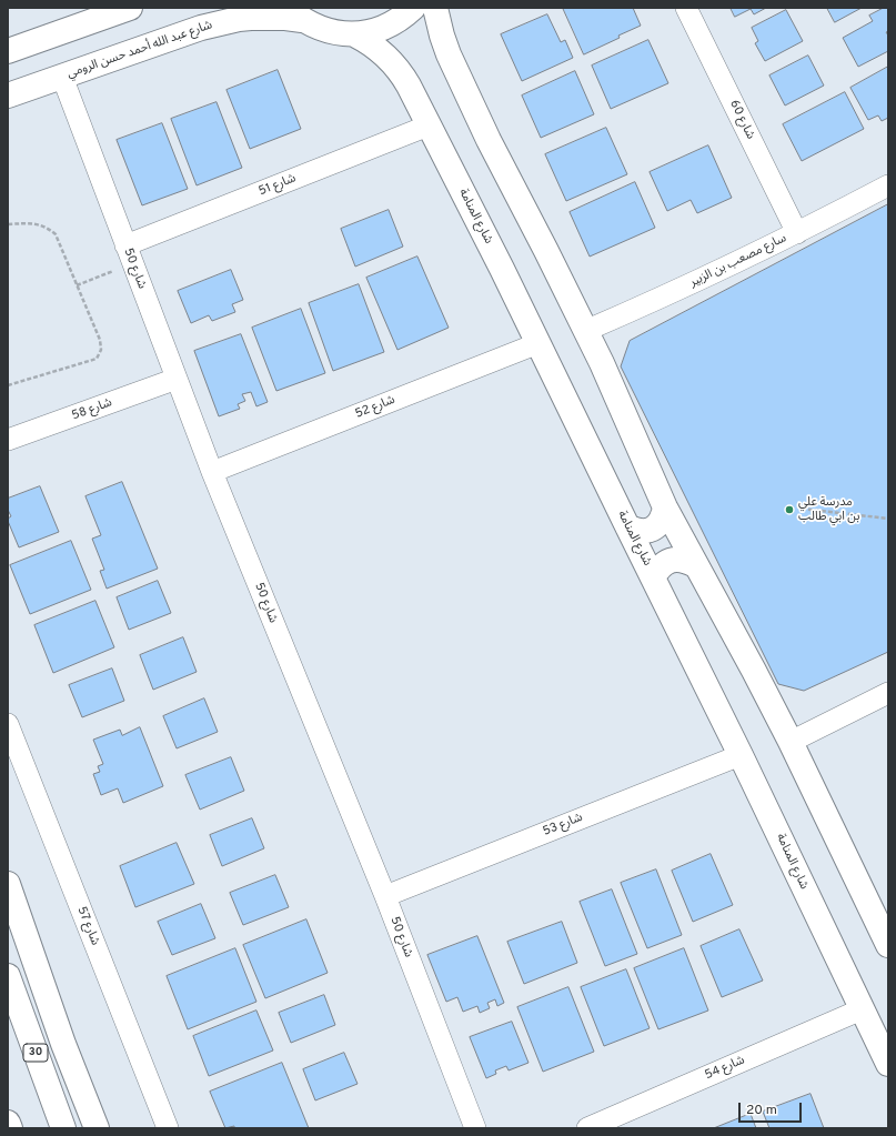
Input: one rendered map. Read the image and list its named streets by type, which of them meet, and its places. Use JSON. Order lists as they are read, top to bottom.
{
  "streets": {
    "main road": ["شارع عبد الله أحمد حسن الرومي", "شارع المنامة", "30"],
    "street": [
      "شارع 60",
      "شارع 51",
      "سارع مصعب بن الزبير",
      "شارع 50",
      "شارع 52",
      "شارع 58",
      "شارع 53",
      "شارع 57",
      "شارع 54"
    ]
  },
  "crossings": [
    ["شارع عبد الله أحمد حسن الرومي", "شارع المنامة"],
    ["شارع عبد الله أحمد حسن الرومي", "شارع 50"],
    ["شارع 60", "سارع مصعب بن الزبير"],
    ["شارع 51", "شارع المنامة"],
    ["شارع 51", "شارع 50"],
    ["شارع المنامة", "شارع 52"],
    ["شارع المنامة", "شارع 53"],
    ["شارع المنامة", "شارع 54"],
    ["شارع 50", "شارع 52"],
    ["شارع 50", "شارع 58"],
    ["شارع 50", "شارع 53"]
  ],
  "places": ["مدرسة علي بن ابي طالب"],
  "scale_bar": "20 m"
}
